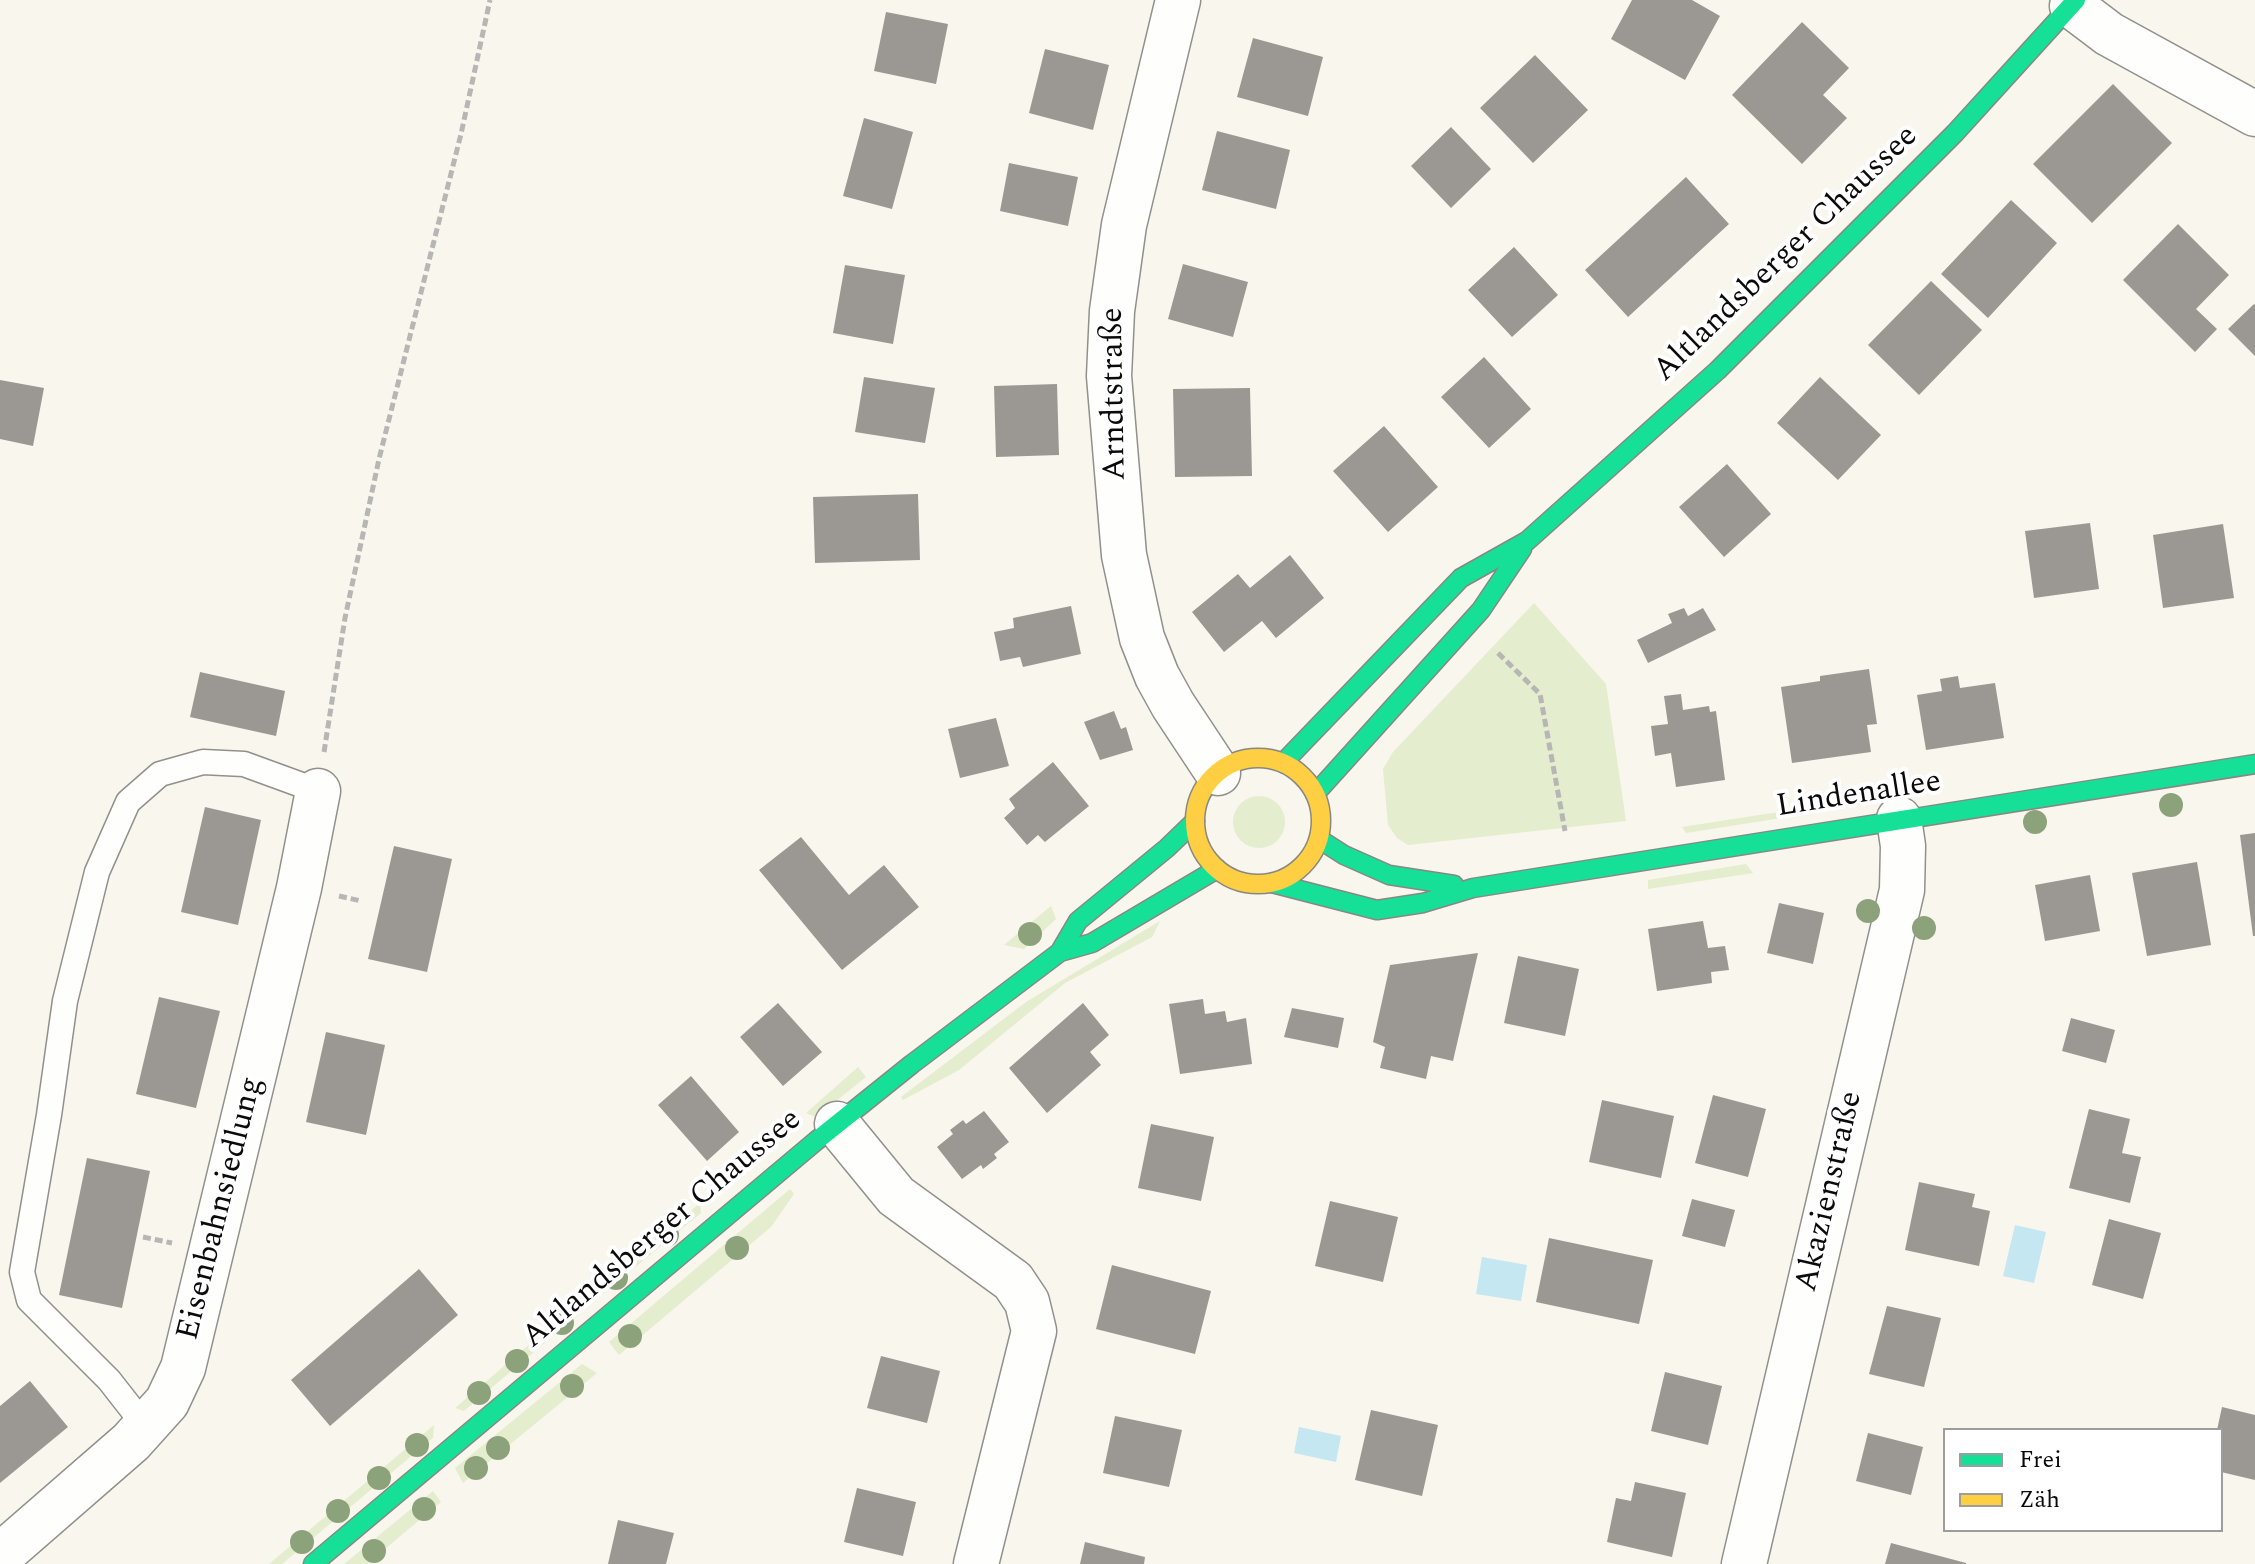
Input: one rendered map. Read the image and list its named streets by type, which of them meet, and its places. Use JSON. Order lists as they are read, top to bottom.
{
  "streets": {
    "main road": ["Altlandsberger Chaussee", "Lindenallee"],
    "street": ["Arndtstraße", "Akazienstraße", "Eisenbahnsiedlung"]
  },
  "crossings": [
    ["Altlandsberger Chaussee", "Arndtstraße"],
    ["Altlandsberger Chaussee", "Lindenallee"],
    ["Arndtstraße", "Lindenallee"],
    ["Lindenallee", "Akazienstraße"]
  ],
  "legend": ["Frei", "Zäh"]
}
